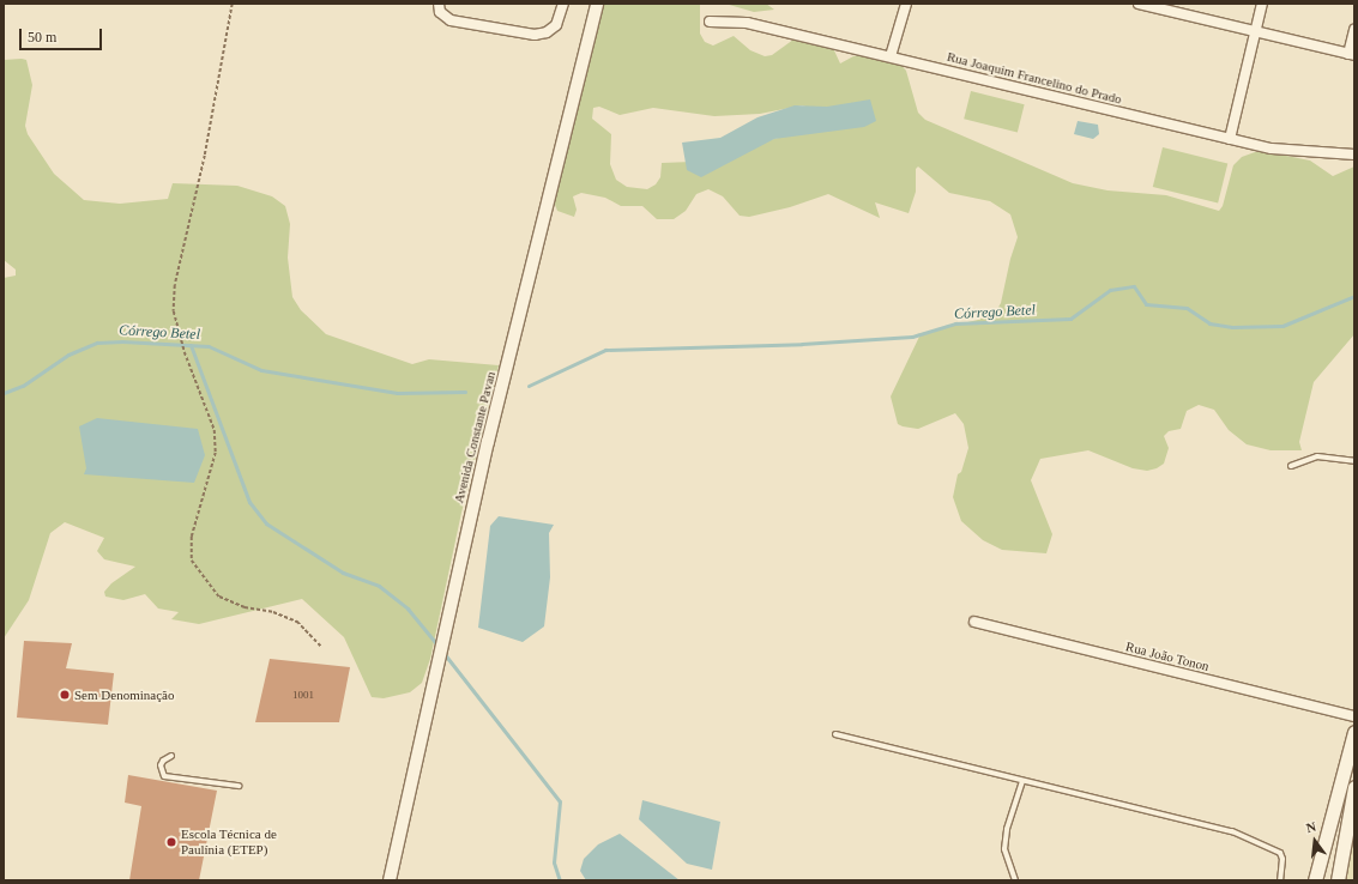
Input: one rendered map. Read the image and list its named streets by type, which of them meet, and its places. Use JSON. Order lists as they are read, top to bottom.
{
  "streets": {
    "street": ["Rua Joaquim Francelino do Prado", "Avenida Constante Pavan", "Rua João Tonon"]
  },
  "water": ["Córrego Betel"],
  "places": ["Sem Denominação", "Escola Técnica de Paulínia (ETEP)"],
  "house_numbers": ["1001"],
  "scale_bar": "50 m",
  "north": "top"
}
